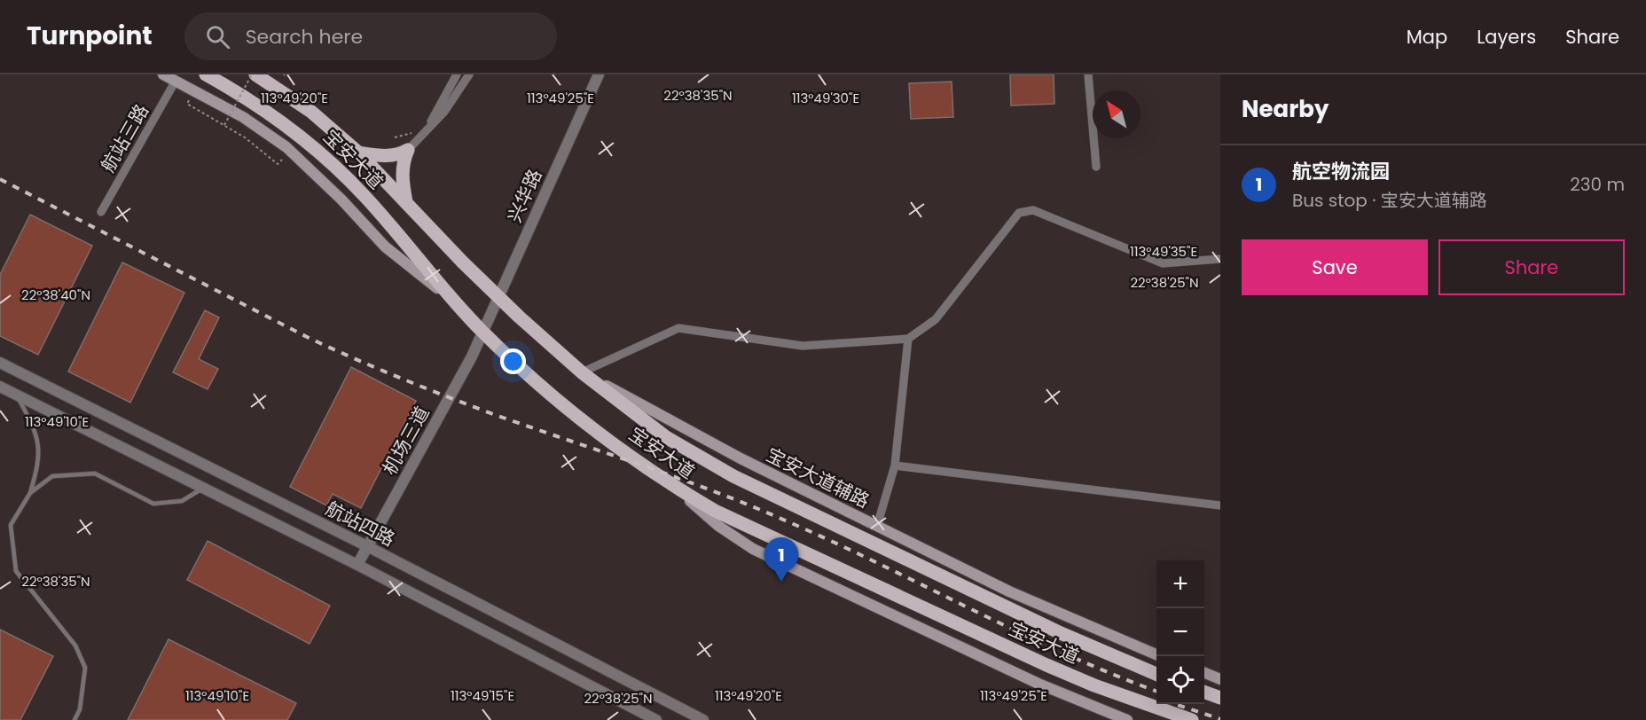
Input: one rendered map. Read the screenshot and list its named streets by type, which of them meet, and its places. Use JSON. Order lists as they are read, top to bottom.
{
  "streets": {
    "main road": ["宝安大道", "宝安大道辅路"],
    "street": [
      "航站三路",
      "兴华路",
      "机场三道",
      "航站四路"
    ]
  },
  "crossings": [
    ["宝安大道", "兴华路"],
    ["宝安大道", "机场三道"],
    ["宝安大道", "宝安大道辅路"],
    ["兴华路", "机场三道"],
    ["机场三道", "航站四路"]
  ],
  "north": "top left",
  "page": {
    "header": "Turnpoint",
    "search": "Search here",
    "nav": ["Map", "Layers", "Share"],
    "heading": "Nearby",
    "list": [
      {
        "mark": "1",
        "name": "航空物流园",
        "note": "Bus stop · 宝安大道辅路",
        "value": "230 m"
      }
    ],
    "buttons": ["Save", "Share"],
    "pins": "1",
    "map_buttons": ["+", "−"]
  },
  "coordinates": [
    "22°38'35\"N",
    "113°49'20\"E",
    "113°49'25\"E",
    "113°49'30\"E",
    "113°49'35\"E",
    "22°38'25\"N",
    "22°38'40\"N",
    "113°49'10\"E",
    "113°49'15\"E"
  ]
}
